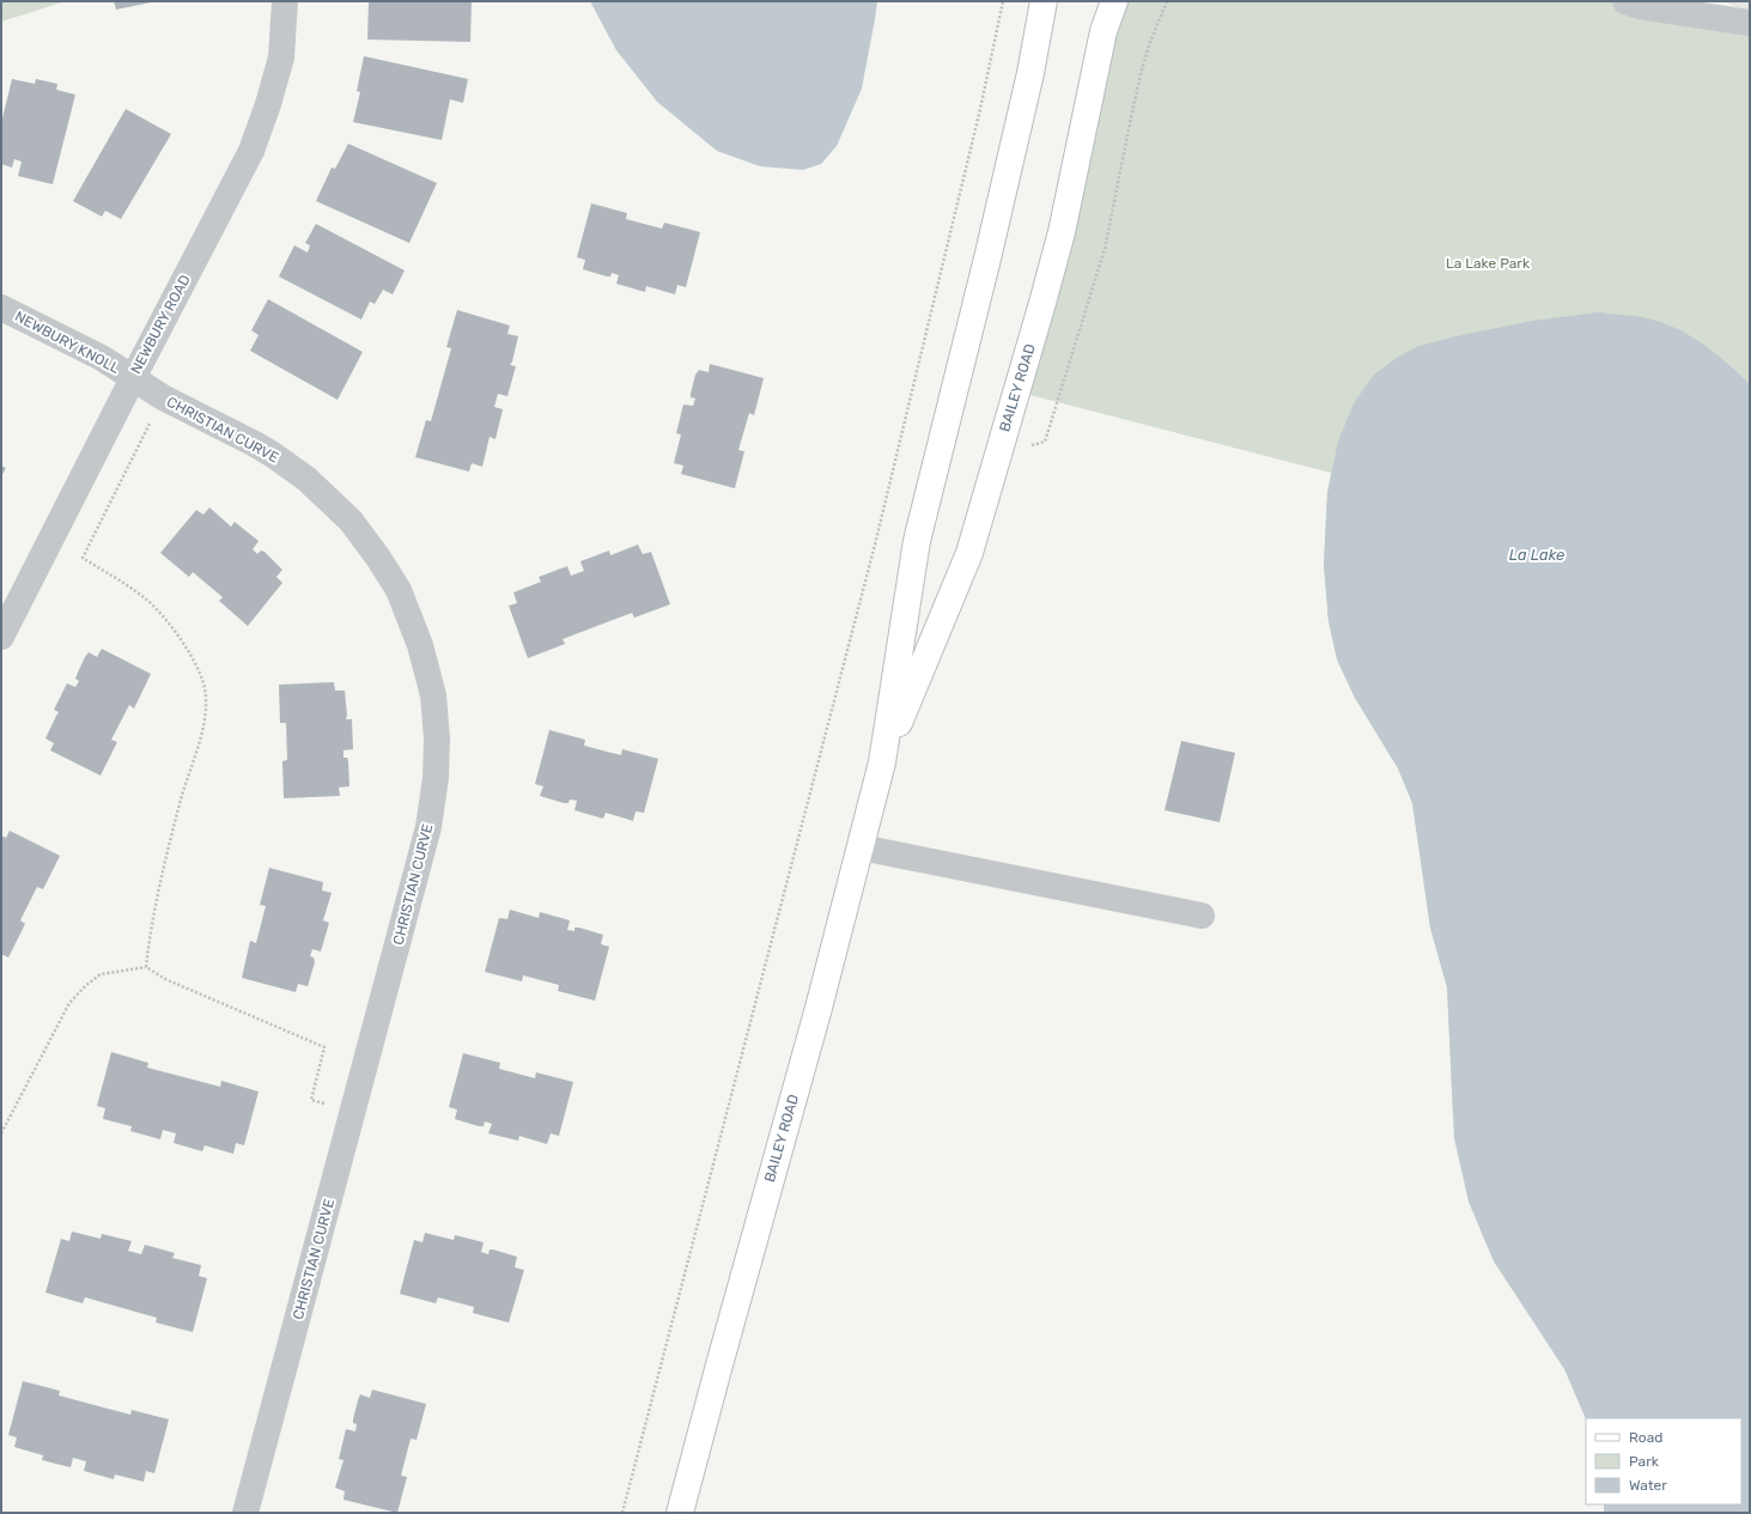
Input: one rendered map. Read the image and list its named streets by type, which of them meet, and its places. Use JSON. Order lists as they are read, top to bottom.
{
  "streets": {
    "main road": ["BAILEY ROAD"],
    "street": ["NEWBURY ROAD", "NEWBURY KNOLL", "CHRISTIAN CURVE"]
  },
  "crossings": [
    ["NEWBURY ROAD", "NEWBURY KNOLL"],
    ["NEWBURY ROAD", "CHRISTIAN CURVE"],
    ["NEWBURY KNOLL", "CHRISTIAN CURVE"]
  ],
  "water": ["La Lake"],
  "parks": ["La Lake Park"],
  "legend": ["Road", "Park", "Water"]
}
